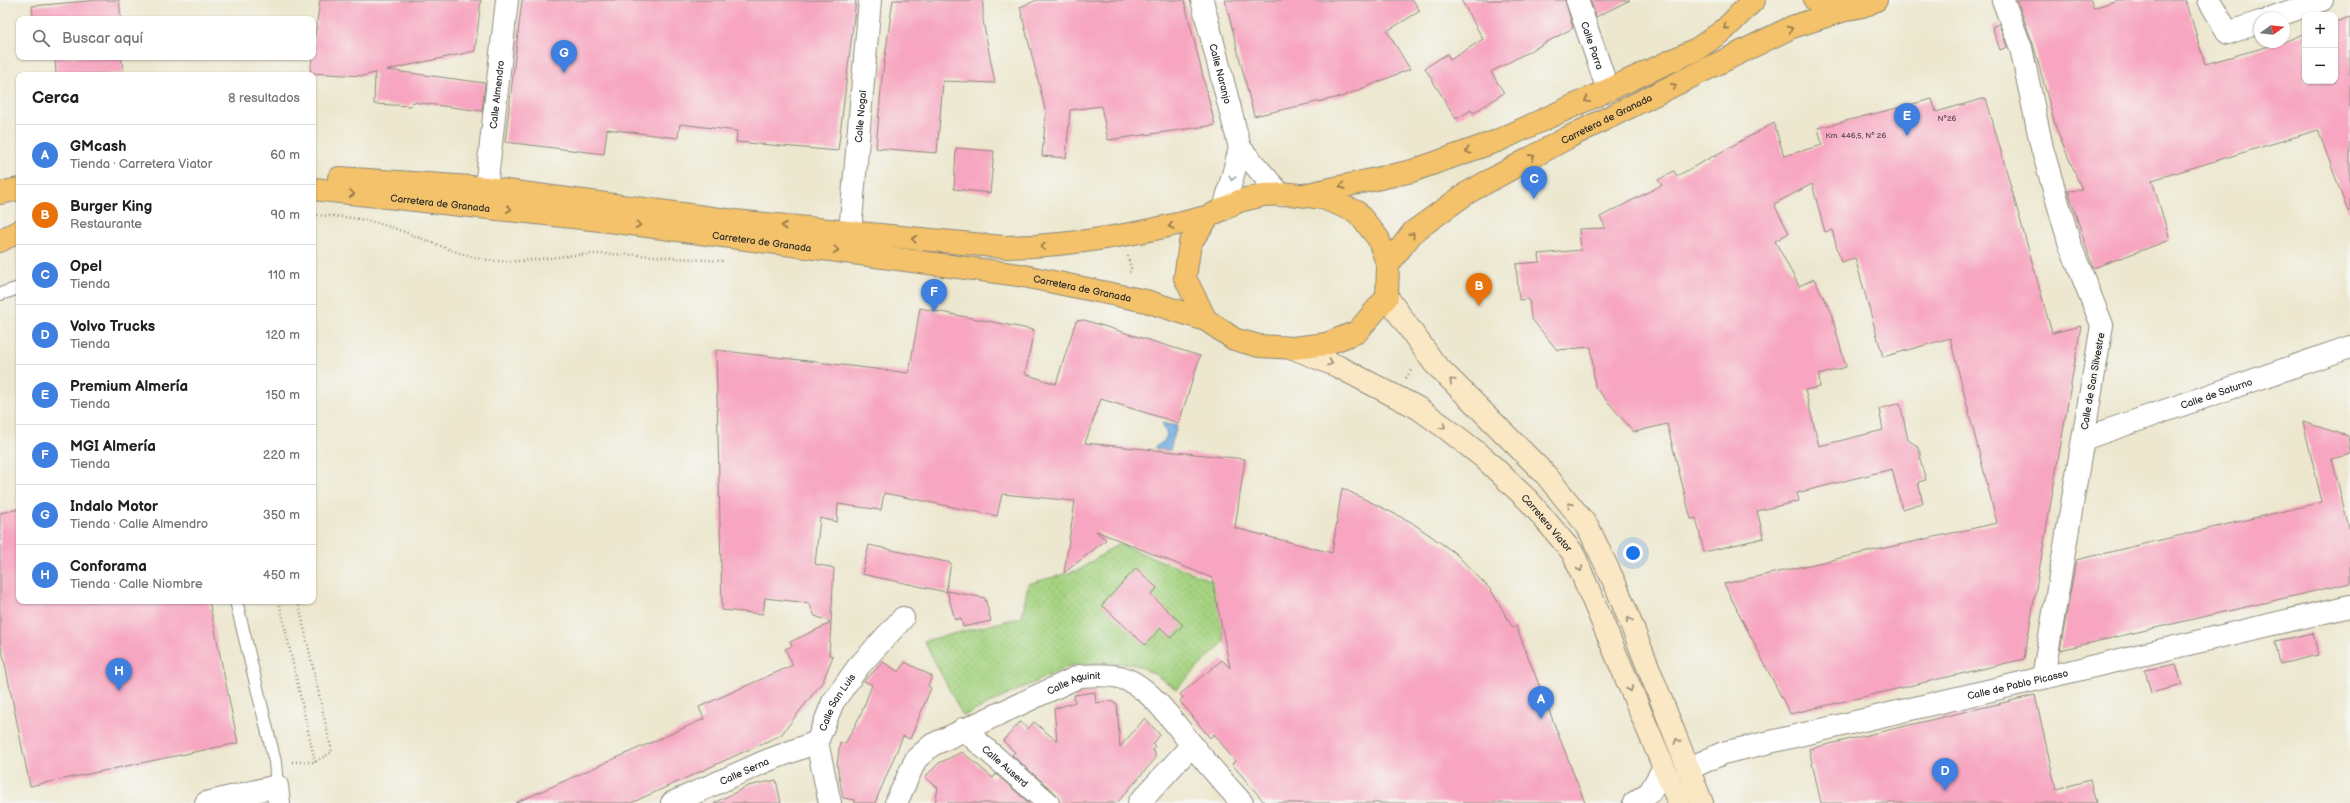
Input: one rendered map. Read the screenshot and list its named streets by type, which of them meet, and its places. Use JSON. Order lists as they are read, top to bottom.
{
  "streets": {
    "highway": ["Carretera de Granada"],
    "main road": ["Carretera Viator"],
    "street": [
      "Calle Parra",
      "Calle Naranjo",
      "Calle Almendro",
      "Calle Nogal",
      "Calle de San Silvestre",
      "Calle de Saturno",
      "Calle Aguinit",
      "Calle de Pablo Picasso",
      "Calle San Luis",
      "Calle Auserd",
      "Calle Serna"
    ]
  },
  "crossings": [
    ["Calle Naranjo", "Carretera de Granada"],
    ["Calle Almendro", "Carretera de Granada"],
    ["Calle Nogal", "Carretera de Granada"],
    ["Carretera de Granada", "Carretera Viator"],
    ["Calle de San Silvestre", "Calle de Saturno"],
    ["Calle de San Silvestre", "Calle de Pablo Picasso"],
    ["Calle Aguinit", "Calle Auserd"],
    ["Calle San Luis", "Calle Serna"]
  ],
  "house_numbers": ["Nº26", "Km. 446,5, Nº 26"],
  "north": "right",
  "page": {
    "map_buttons": ["+", "−"],
    "search": "Buscar aquí",
    "pins": [
      "G",
      "E",
      "C",
      "B",
      "F",
      "H",
      "A",
      "D"
    ],
    "heading": ["Cerca", "8 resultados"],
    "list": [
      {
        "mark": "A",
        "name": "GMcash",
        "note": "Tienda · Carretera Viator",
        "value": "60 m"
      },
      {
        "mark": "B",
        "name": "Burger King",
        "note": "Restaurante",
        "value": "90 m"
      },
      {
        "mark": "C",
        "name": "Opel",
        "note": "Tienda",
        "value": "110 m"
      },
      {
        "mark": "D",
        "name": "Volvo Trucks",
        "note": "Tienda",
        "value": "120 m"
      },
      {
        "mark": "E",
        "name": "Premium Almería",
        "note": "Tienda",
        "value": "150 m"
      },
      {
        "mark": "F",
        "name": "MGI Almería",
        "note": "Tienda",
        "value": "220 m"
      },
      {
        "mark": "G",
        "name": "Indalo Motor",
        "note": "Tienda · Calle Almendro",
        "value": "350 m"
      },
      {
        "mark": "H",
        "name": "Conforama",
        "note": "Tienda · Calle Niombre",
        "value": "450 m"
      }
    ]
  }
}
